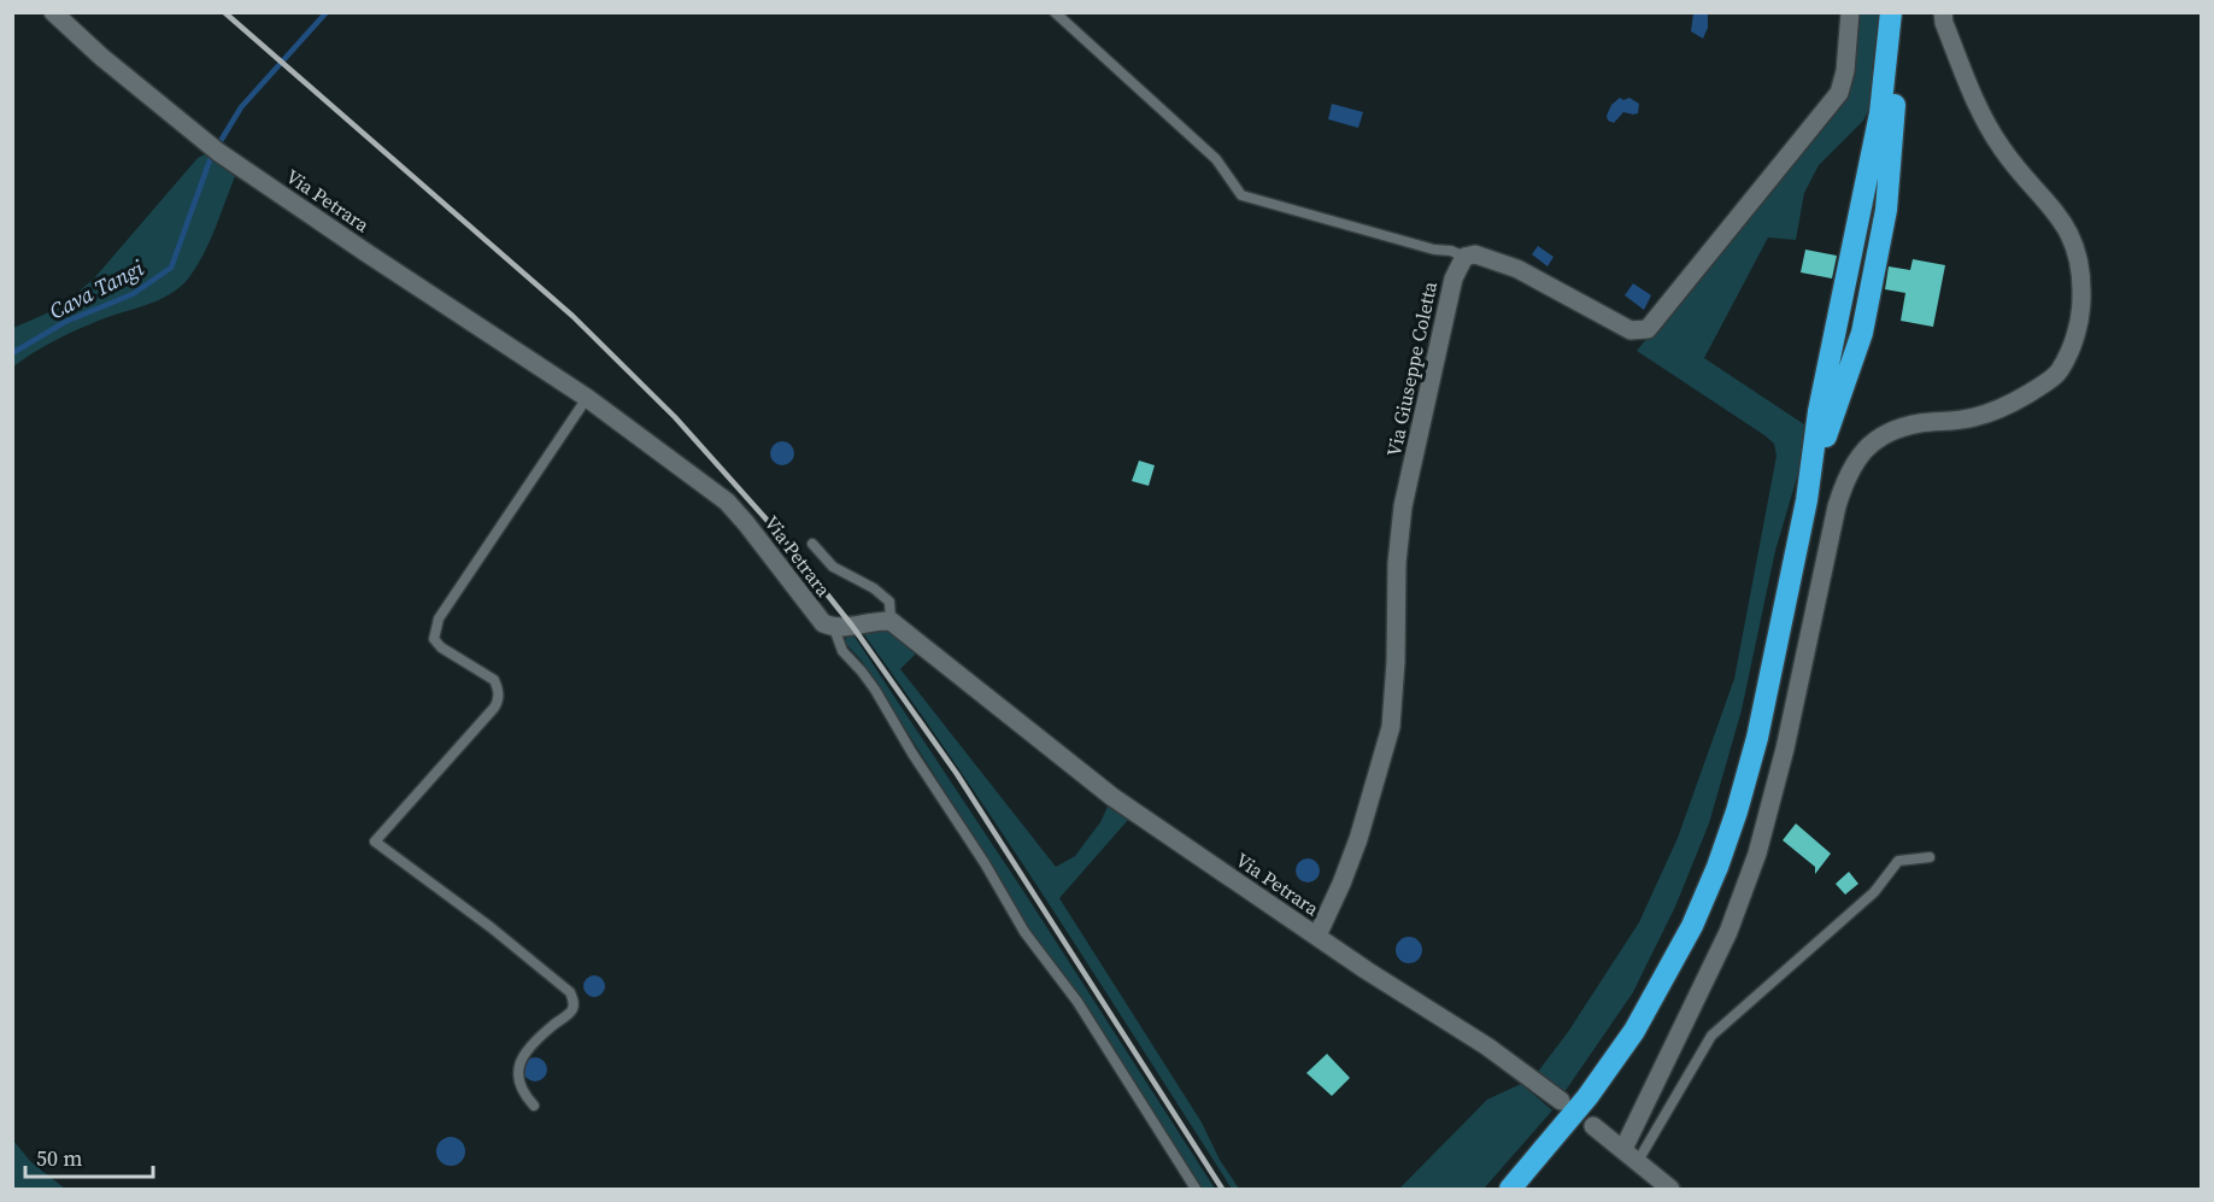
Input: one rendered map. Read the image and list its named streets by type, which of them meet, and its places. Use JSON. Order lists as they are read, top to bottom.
{
  "streets": {
    "street": ["Via Petrara", "Via Giuseppe Coletta"]
  },
  "crossings": [
    ["Via Petrara", "Via Giuseppe Coletta"]
  ],
  "water": ["Cava Tangi"],
  "scale_bar": "50 m"
}
